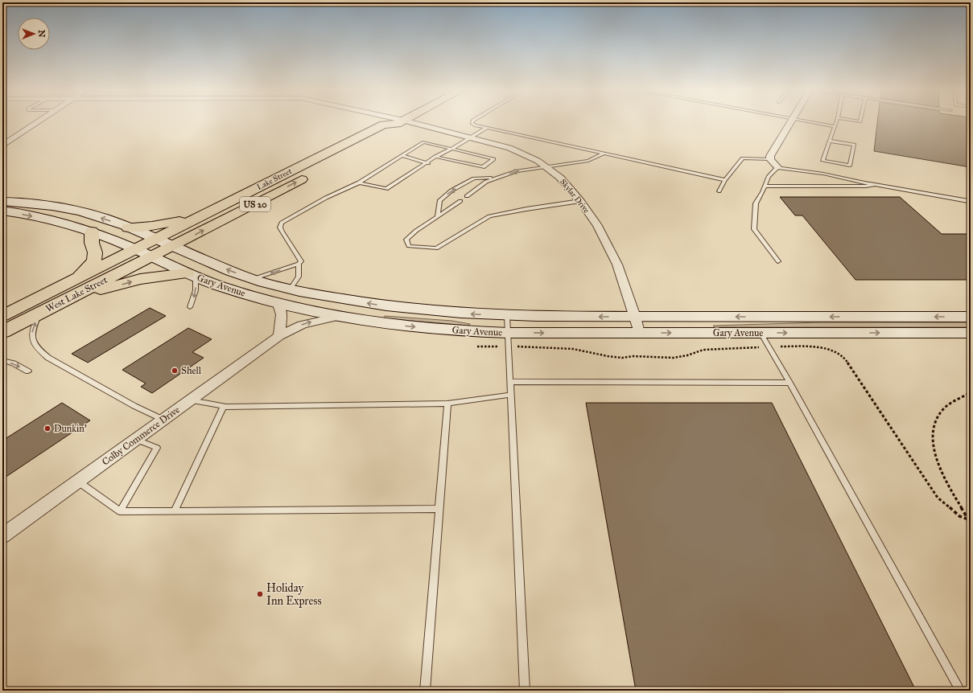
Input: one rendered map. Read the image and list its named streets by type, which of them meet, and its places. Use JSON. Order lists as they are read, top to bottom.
{
  "streets": {
    "main road": [
      "Lake Street",
      "US 20",
      "Gary Avenue",
      "West Lake Street"
    ],
    "street": ["Skylar Drive", "Colby Commerce Drive"]
  },
  "crossings": [
    ["Lake Street", "Skylar Drive"],
    ["Lake Street", "Gary Avenue"],
    ["Lake Street", "West Lake Street"],
    ["Skylar Drive", "Gary Avenue"],
    ["Gary Avenue", "West Lake Street"],
    ["Gary Avenue", "Colby Commerce Drive"]
  ],
  "places": ["Shell", "Dunkin'", "Holiday Inn Express"],
  "north": "right"
}
